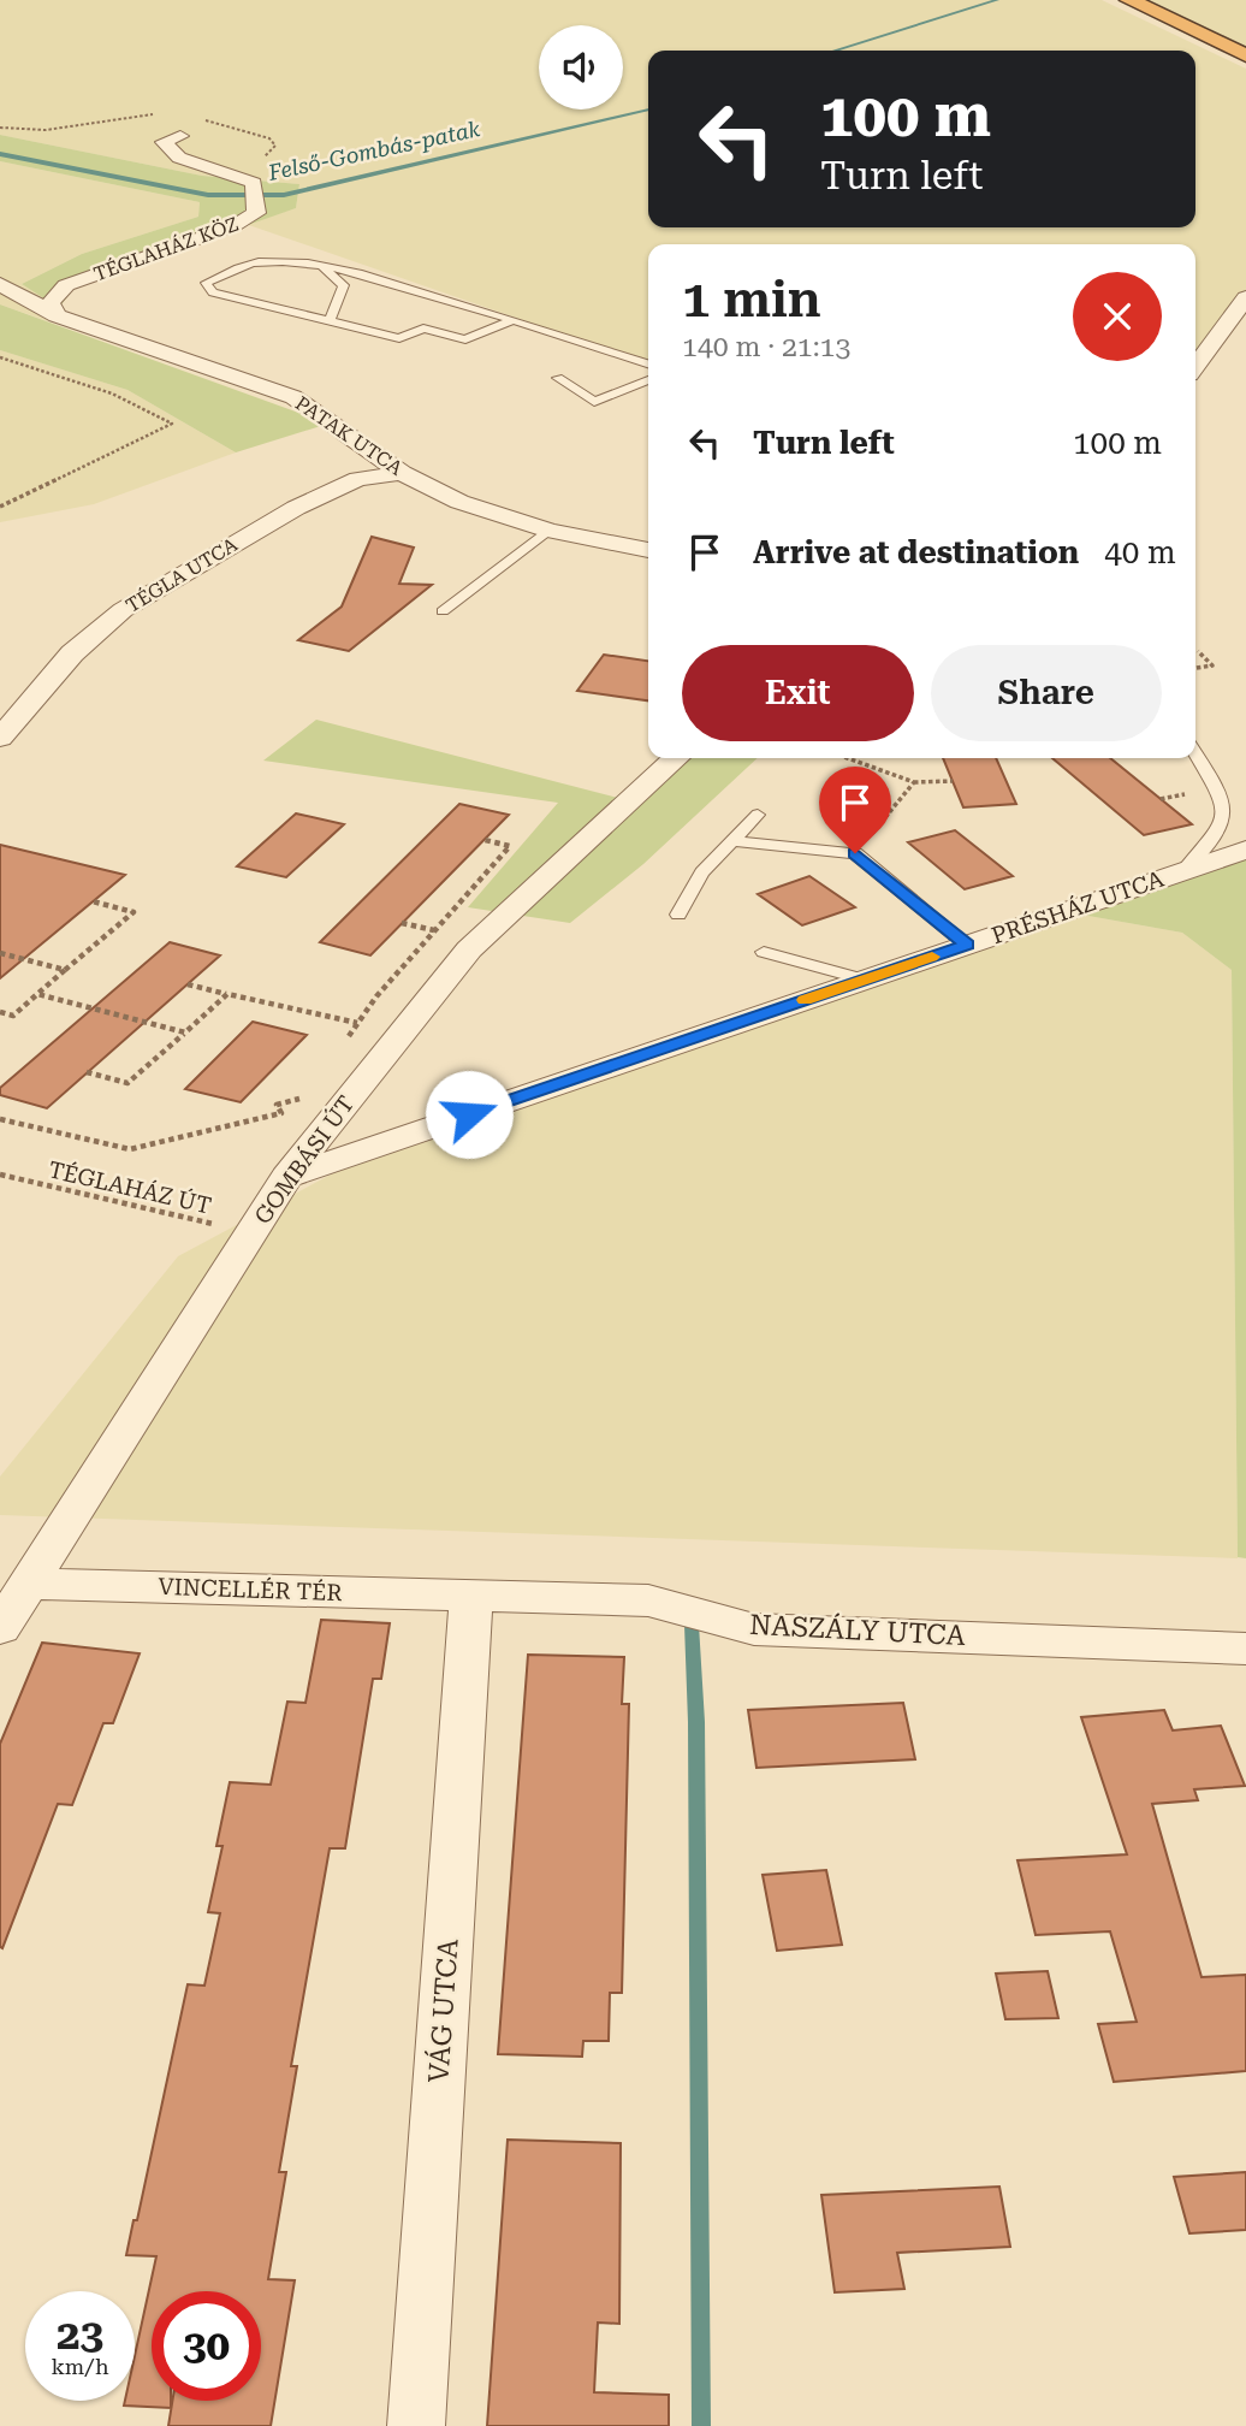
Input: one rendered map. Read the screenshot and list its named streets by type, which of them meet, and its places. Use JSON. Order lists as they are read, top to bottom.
{
  "streets": {
    "street": [
      "TÉGLAHÁZ KÖZ",
      "PATAK UTCA",
      "TÉGLA UTCA",
      "PRÉSHÁZ UTCA",
      "GOMBÁSI ÚT",
      "VINCELLÉR TÉR",
      "NASZÁLY UTCA",
      "VÁG UTCA"
    ],
    "path": ["TÉGLAHÁZ ÚT"]
  },
  "crossings": [
    ["TÉGLAHÁZ KÖZ", "PATAK UTCA"],
    ["PATAK UTCA", "TÉGLA UTCA"],
    ["PRÉSHÁZ UTCA", "GOMBÁSI ÚT"],
    ["GOMBÁSI ÚT", "TÉGLAHÁZ ÚT"],
    ["GOMBÁSI ÚT", "VINCELLÉR TÉR"],
    ["VINCELLÉR TÉR", "NASZÁLY UTCA"],
    ["VINCELLÉR TÉR", "VÁG UTCA"],
    ["NASZÁLY UTCA", "VÁG UTCA"]
  ],
  "water": ["Felső-Gombás-patak"],
  "page": {
    "turn": ["100 m", "Turn left"],
    "heading": ["1 min", "140 m · 21:13"],
    "list": [
      {
        "name": "Turn left",
        "value": "100 m"
      },
      {
        "name": "Arrive at destination",
        "value": "40 m"
      }
    ],
    "buttons": ["Exit", "Share"],
    "speed": "23 km/h",
    "limit": "30"
  }
}
